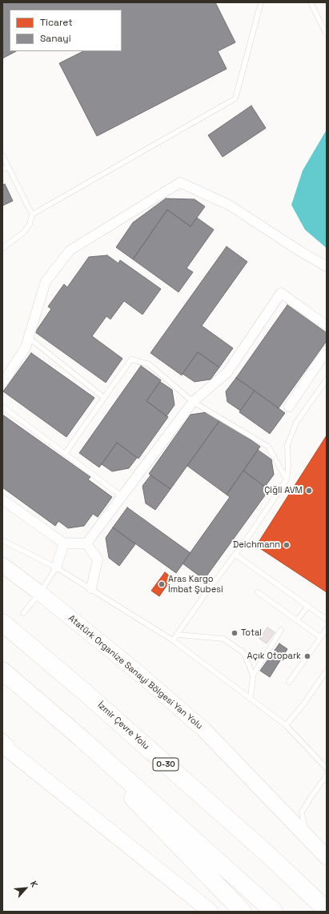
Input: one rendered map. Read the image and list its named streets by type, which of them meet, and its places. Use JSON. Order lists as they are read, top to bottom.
{
  "streets": {
    "highway": ["İzmir Çevre Yolu", "O-30"],
    "main road": ["Atatürk Organize Sanayi Bölgesi Yan Yolu"]
  },
  "places": [
    "Çiğli AVM",
    "Deichmann",
    "Aras Kargo İmbat Şubesi",
    "Total",
    "Açık Otopark"
  ],
  "legend": ["Ticaret", "Sanayi"],
  "north": "top right"
}
